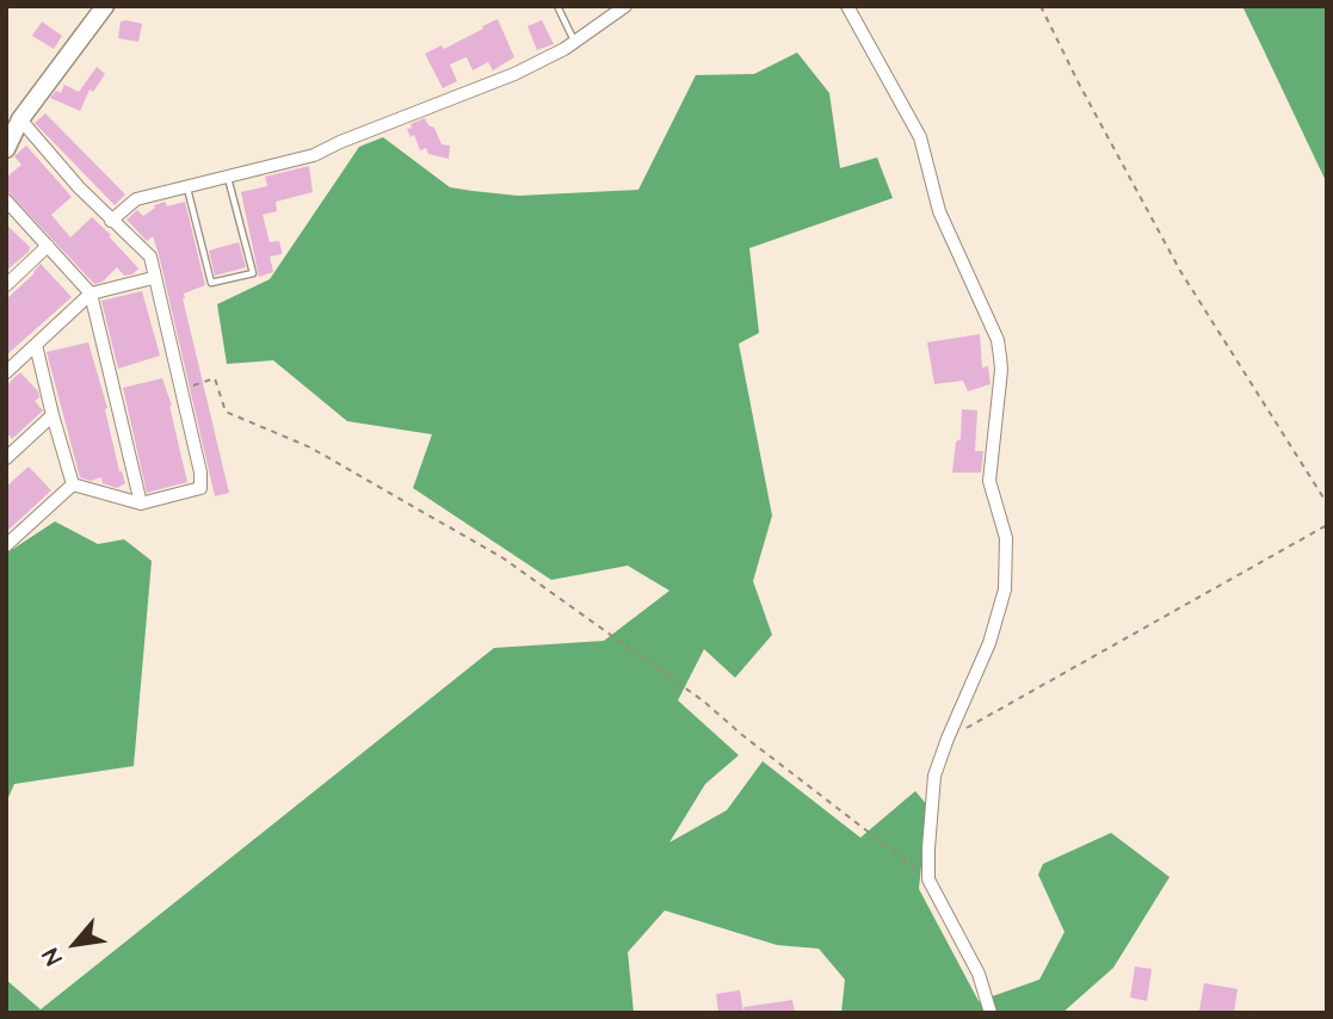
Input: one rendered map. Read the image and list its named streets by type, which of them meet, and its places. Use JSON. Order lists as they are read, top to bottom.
{
  "north": "bottom left"
}
